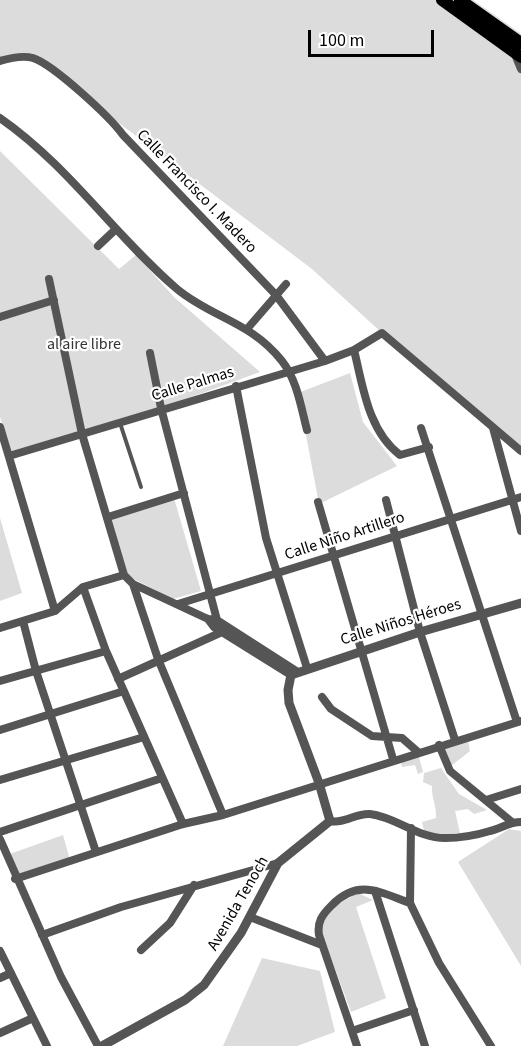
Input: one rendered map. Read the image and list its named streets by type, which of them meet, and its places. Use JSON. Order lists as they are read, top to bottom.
{
  "streets": {
    "street": [
      "Calle Francisco I. Madero",
      "Calle Palmas",
      "Calle Niño Artillero",
      "Calle Niños Héroes",
      "Avenida Tenoch"
    ]
  },
  "crossings": [
    ["Calle Francisco I. Madero", "Calle Palmas"]
  ],
  "parks": ["al aire libre"],
  "scale_bar": "100 m"
}
